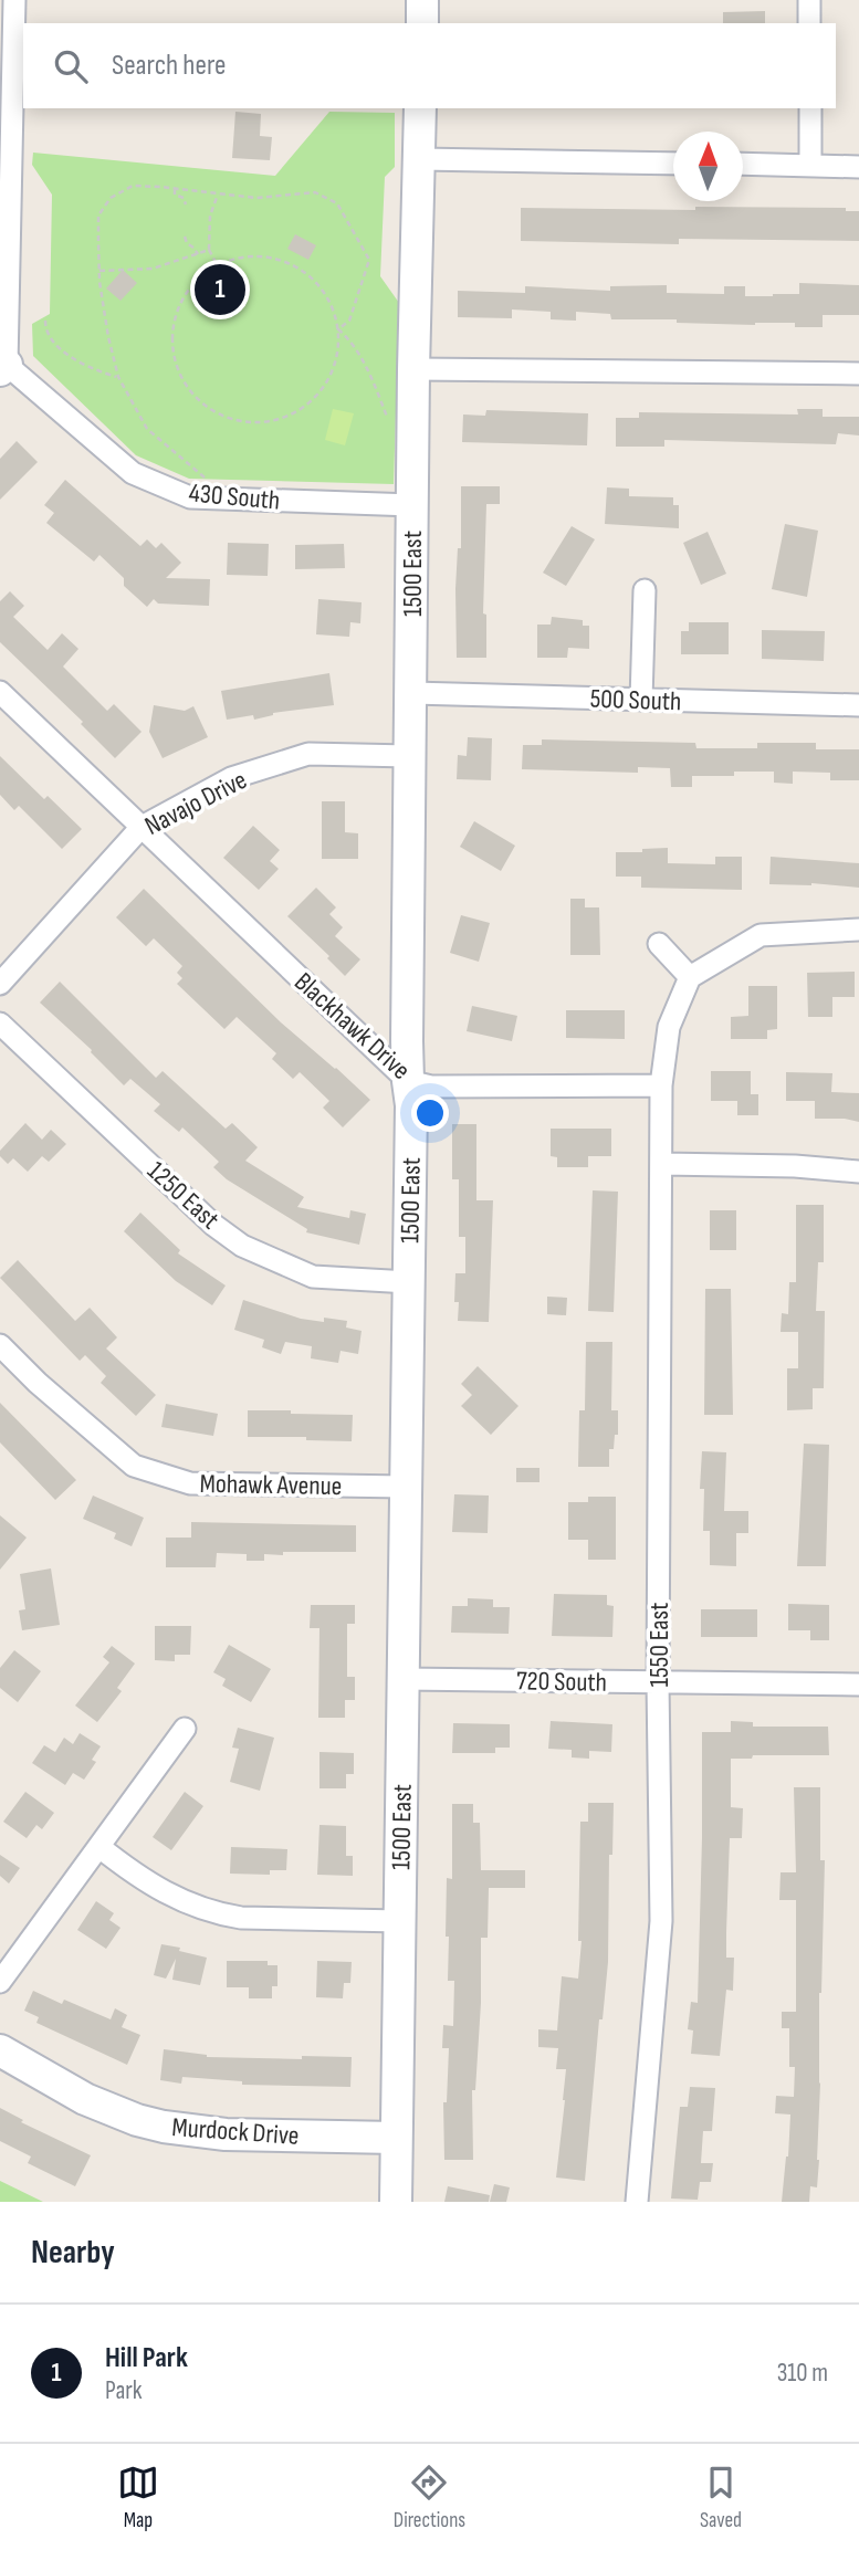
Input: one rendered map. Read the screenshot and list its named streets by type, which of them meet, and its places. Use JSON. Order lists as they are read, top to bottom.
{
  "streets": {
    "street": [
      "430 South",
      "1500 East",
      "500 South",
      "Navajo Drive",
      "Blackhawk Drive",
      "1250 East",
      "Mohawk Avenue",
      "1550 East",
      "720 South",
      "Murdock Drive"
    ]
  },
  "crossings": [
    ["430 South", "1500 East"],
    ["1500 East", "500 South"],
    ["1500 East", "Navajo Drive"],
    ["1500 East", "Blackhawk Drive"],
    ["1500 East", "1250 East"],
    ["1500 East", "Mohawk Avenue"],
    ["1500 East", "720 South"],
    ["1500 East", "Murdock Drive"],
    ["Navajo Drive", "Blackhawk Drive"],
    ["Blackhawk Drive", "1550 East"],
    ["1550 East", "720 South"]
  ],
  "north": "top",
  "page": {
    "search": "Search here",
    "pins": "1",
    "heading": "Nearby",
    "list": [
      {
        "mark": "1",
        "name": "Hill Park",
        "note": "Park",
        "value": "310 m"
      }
    ],
    "nav": ["Map", "Directions", "Saved"]
  }
}
